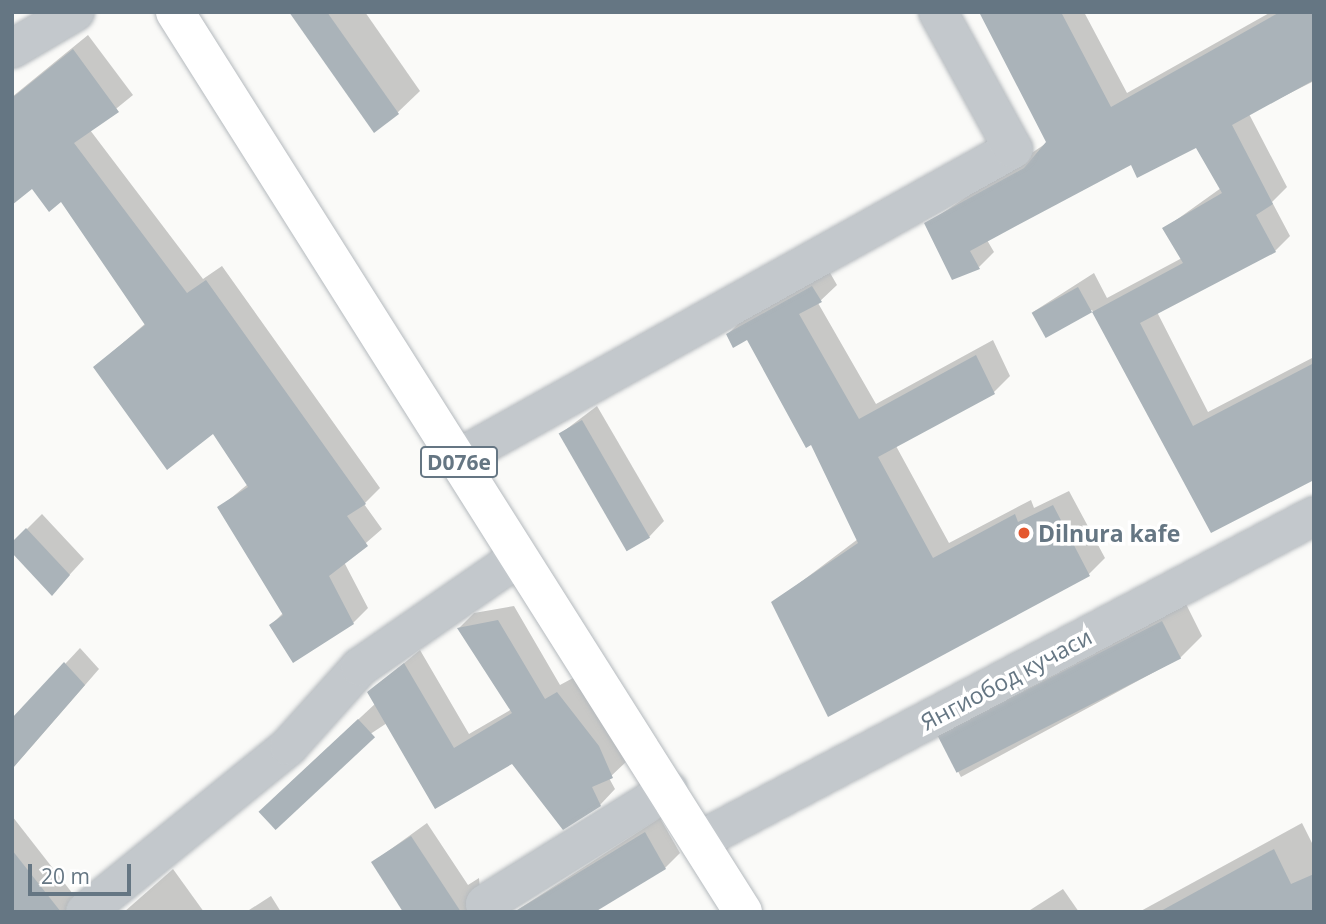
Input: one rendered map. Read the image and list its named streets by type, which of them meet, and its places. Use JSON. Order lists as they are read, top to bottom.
{
  "streets": {
    "main road": ["D076e"],
    "street": ["Янгиобод кучаси"]
  },
  "crossings": [
    ["D076e", "Янгиобод кучаси"]
  ],
  "places": ["Dilnura kafe"],
  "scale_bar": "20 m"
}
